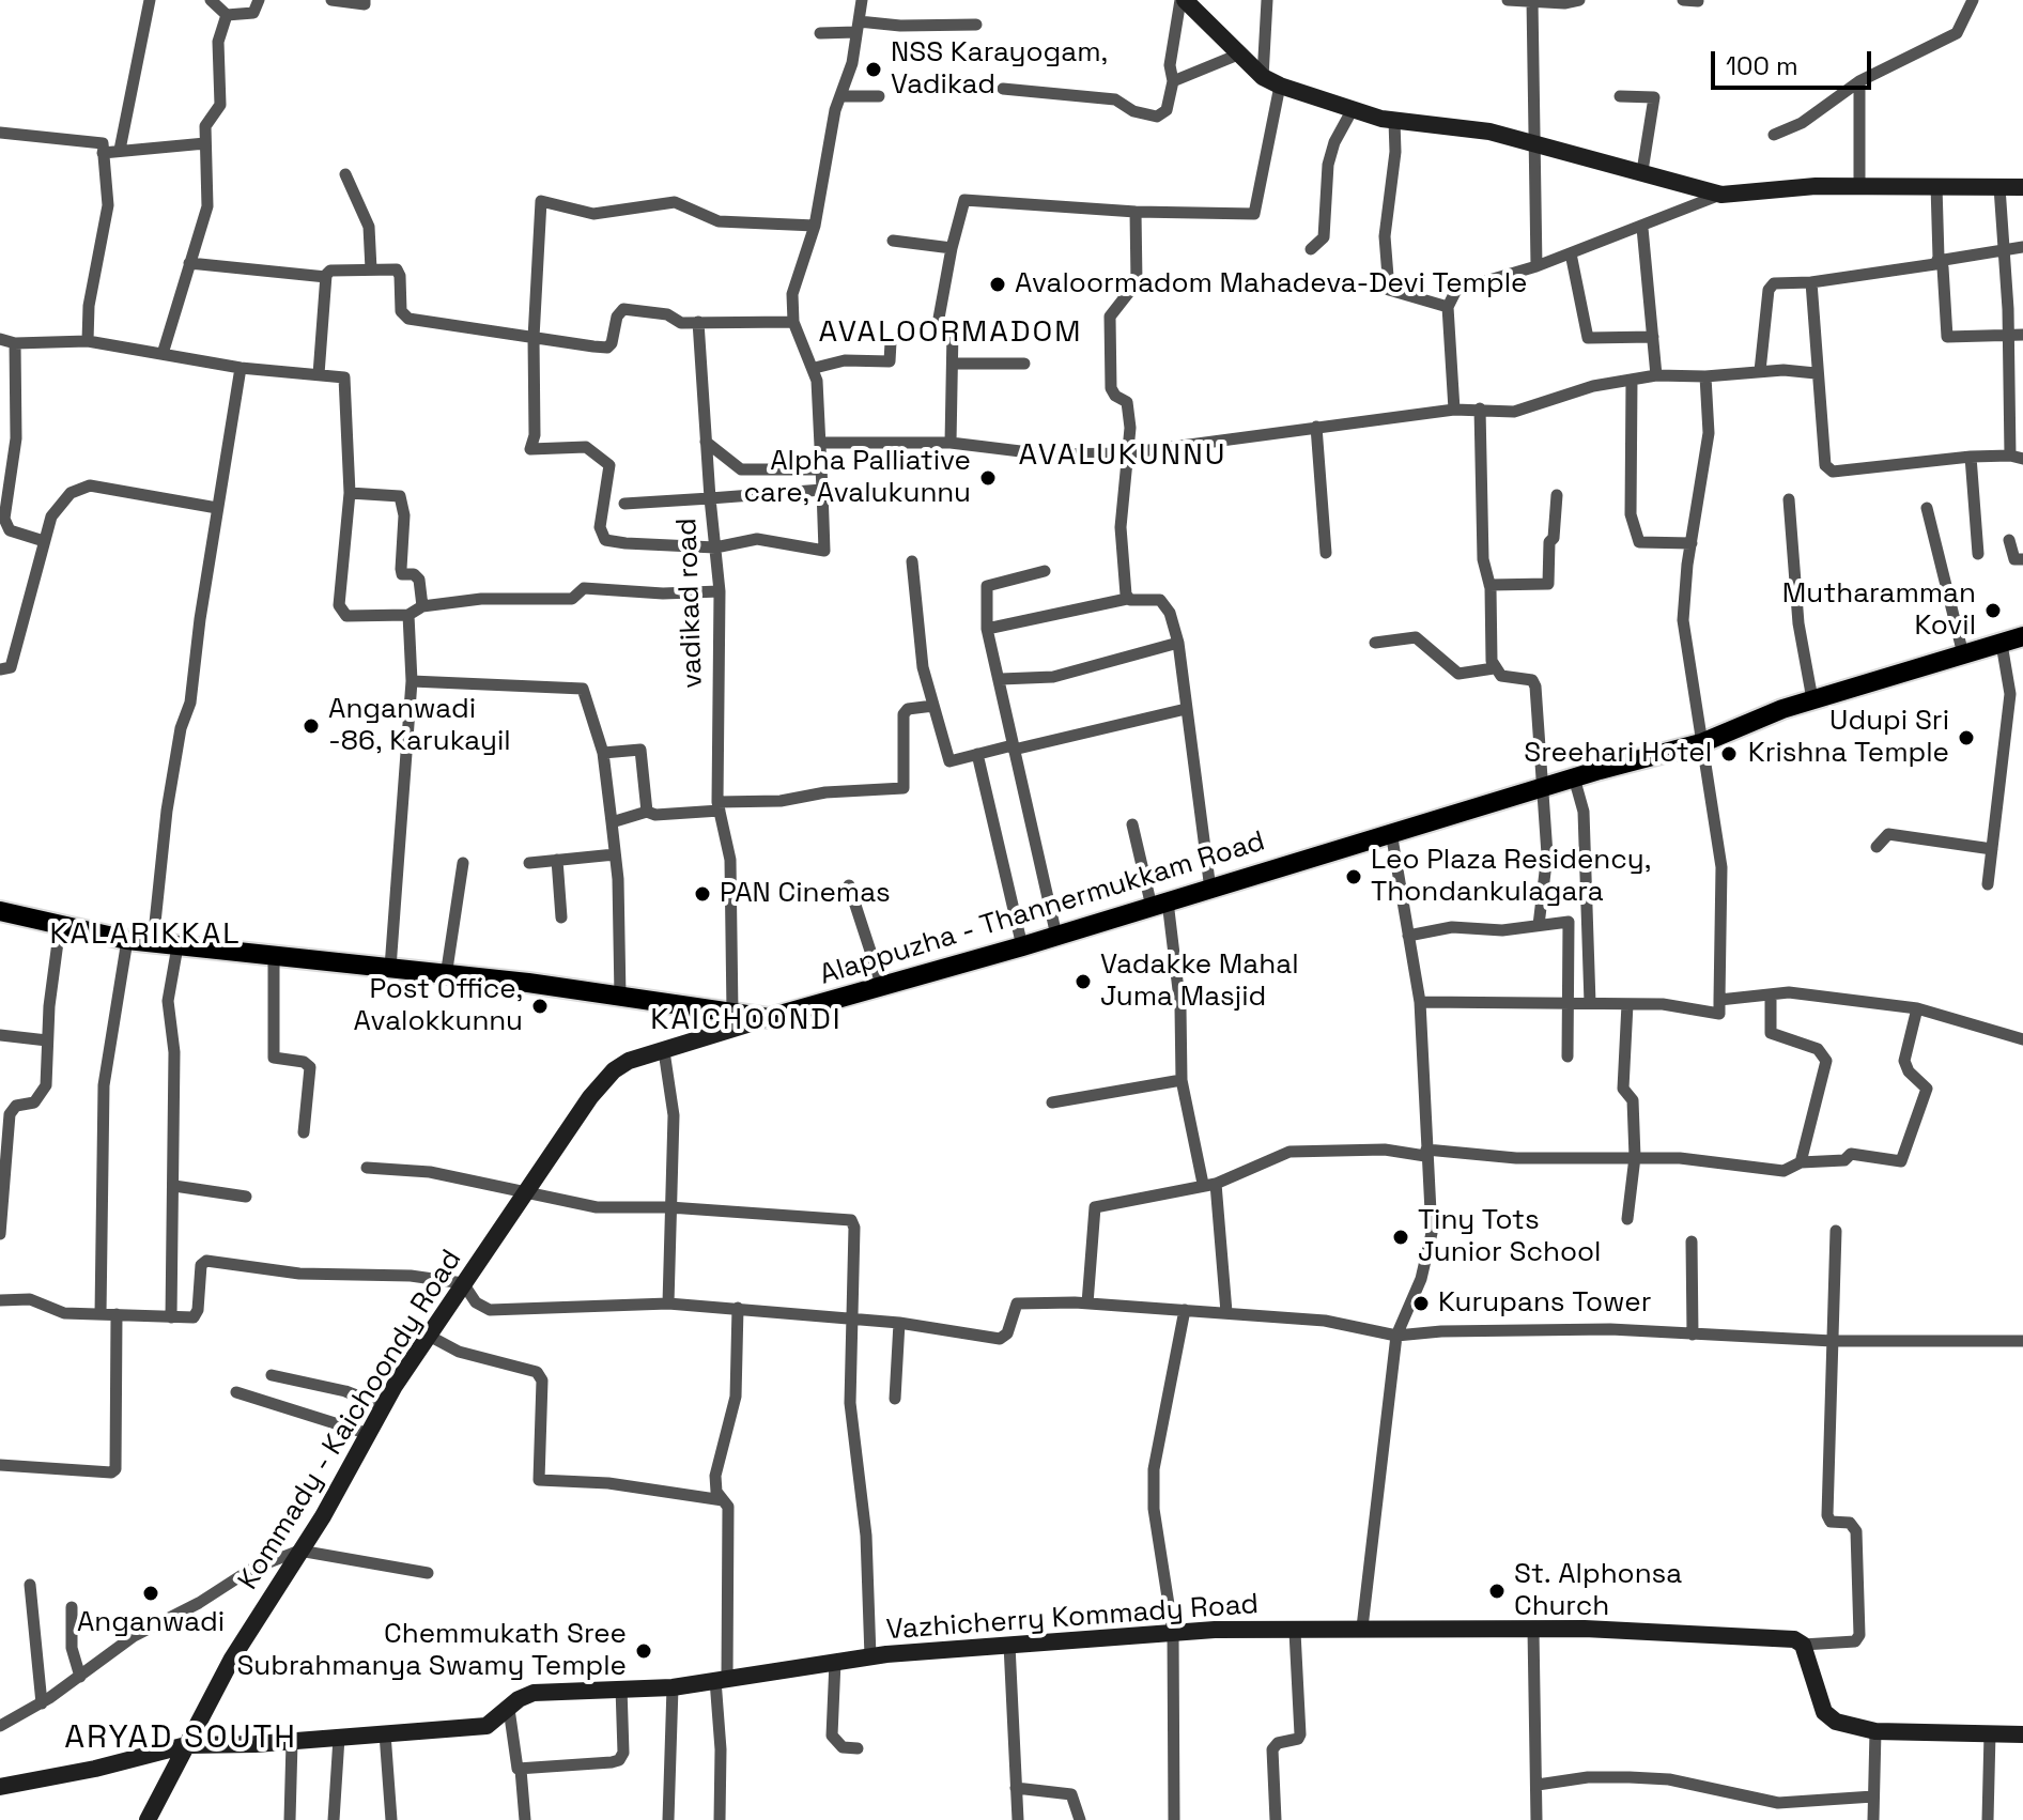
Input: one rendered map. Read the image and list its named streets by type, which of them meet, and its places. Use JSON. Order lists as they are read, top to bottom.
{
  "streets": {
    "main road": ["Alappuzha - Thannermukkam Road", "Kommady - Kaichoondy Road", "Vazhicherry Kommady Road"],
    "street": ["vadikad road"]
  },
  "crossings": [
    ["vadikad road", "Alappuzha - Thannermukkam Road"],
    ["Alappuzha - Thannermukkam Road", "Kommady - Kaichoondy Road"],
    ["Kommady - Kaichoondy Road", "Vazhicherry Kommady Road"]
  ],
  "districts": [
    "AVALOORMADOM",
    "AVALUKUNNU",
    "KALARIKKAL",
    "KAICHOONDI",
    "ARYAD SOUTH"
  ],
  "places": [
    "NSS Karayogam, Vadikad",
    "Avaloormadom Mahadeva-Devi Temple",
    "Alpha Palliative care, Avalukunnu",
    "Mutharamman Kovil",
    "Anganwadi -86, Karukayil",
    "Udupi Sri Krishna Temple",
    "Sreehari Hotel",
    "Leo Plaza Residency, Thondankulagara",
    "PAN Cinemas",
    "Vadakke Mahal Juma Masjid",
    "Post Office, Avalokkunnu",
    "Tiny Tots Junior School",
    "Kurupans Tower",
    "St. Alphonsa Church",
    "Anganwadi",
    "Chemmukath Sree Subrahmanya Swamy Temple"
  ],
  "scale_bar": "100 m"
}
